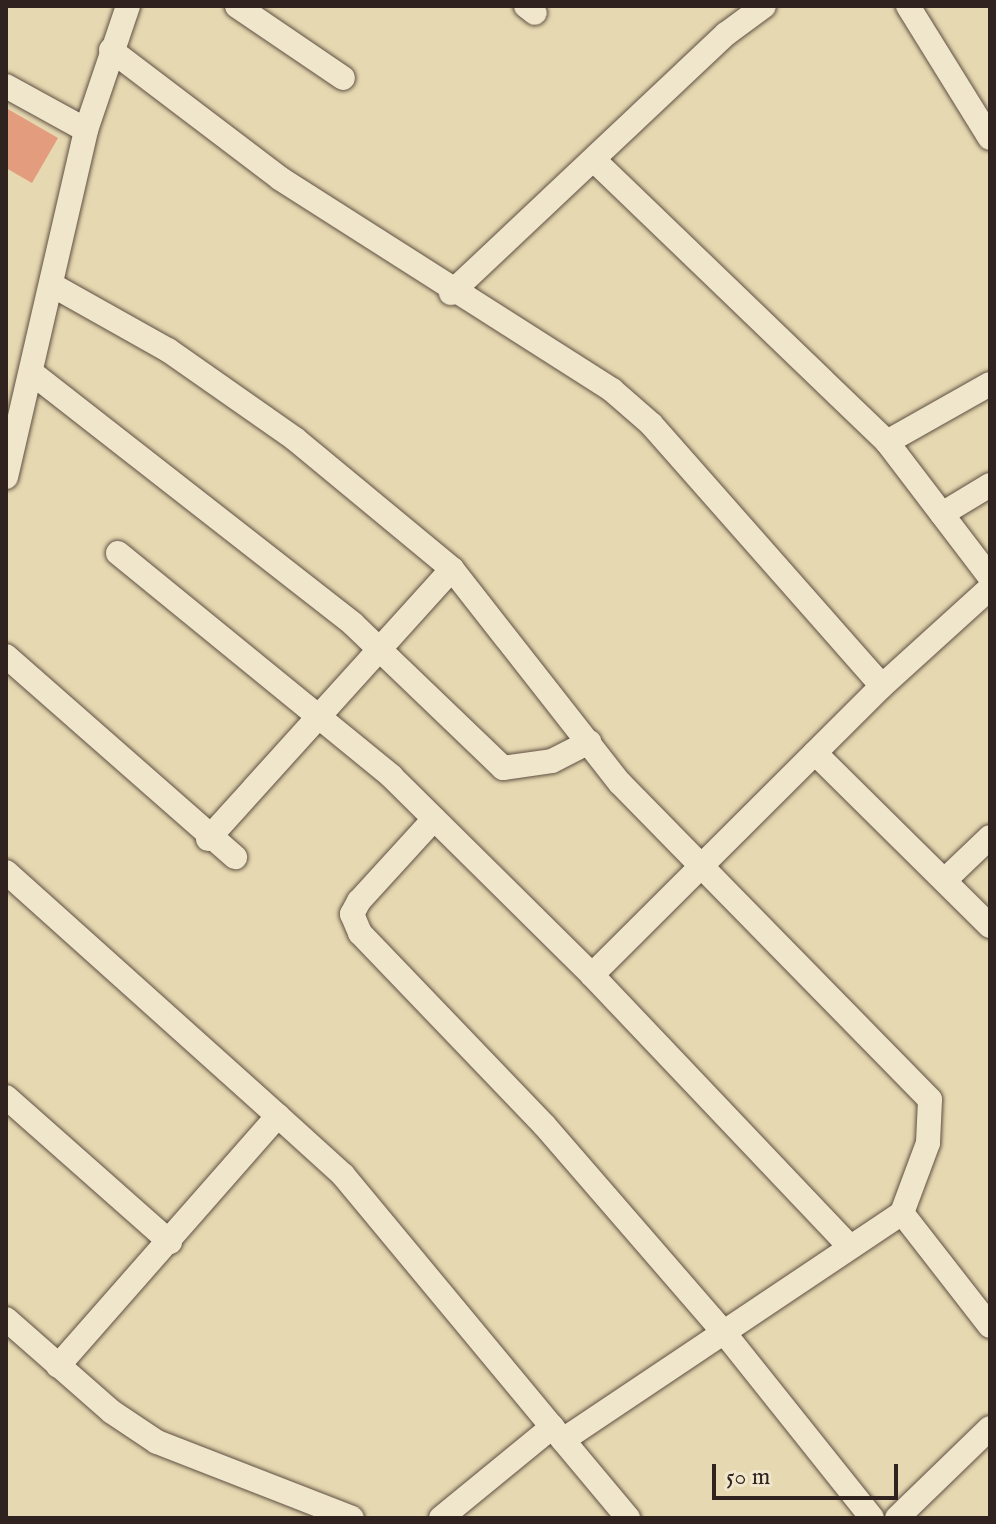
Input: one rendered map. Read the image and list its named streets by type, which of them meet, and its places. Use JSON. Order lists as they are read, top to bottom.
{
  "scale_bar": "50 m"
}
